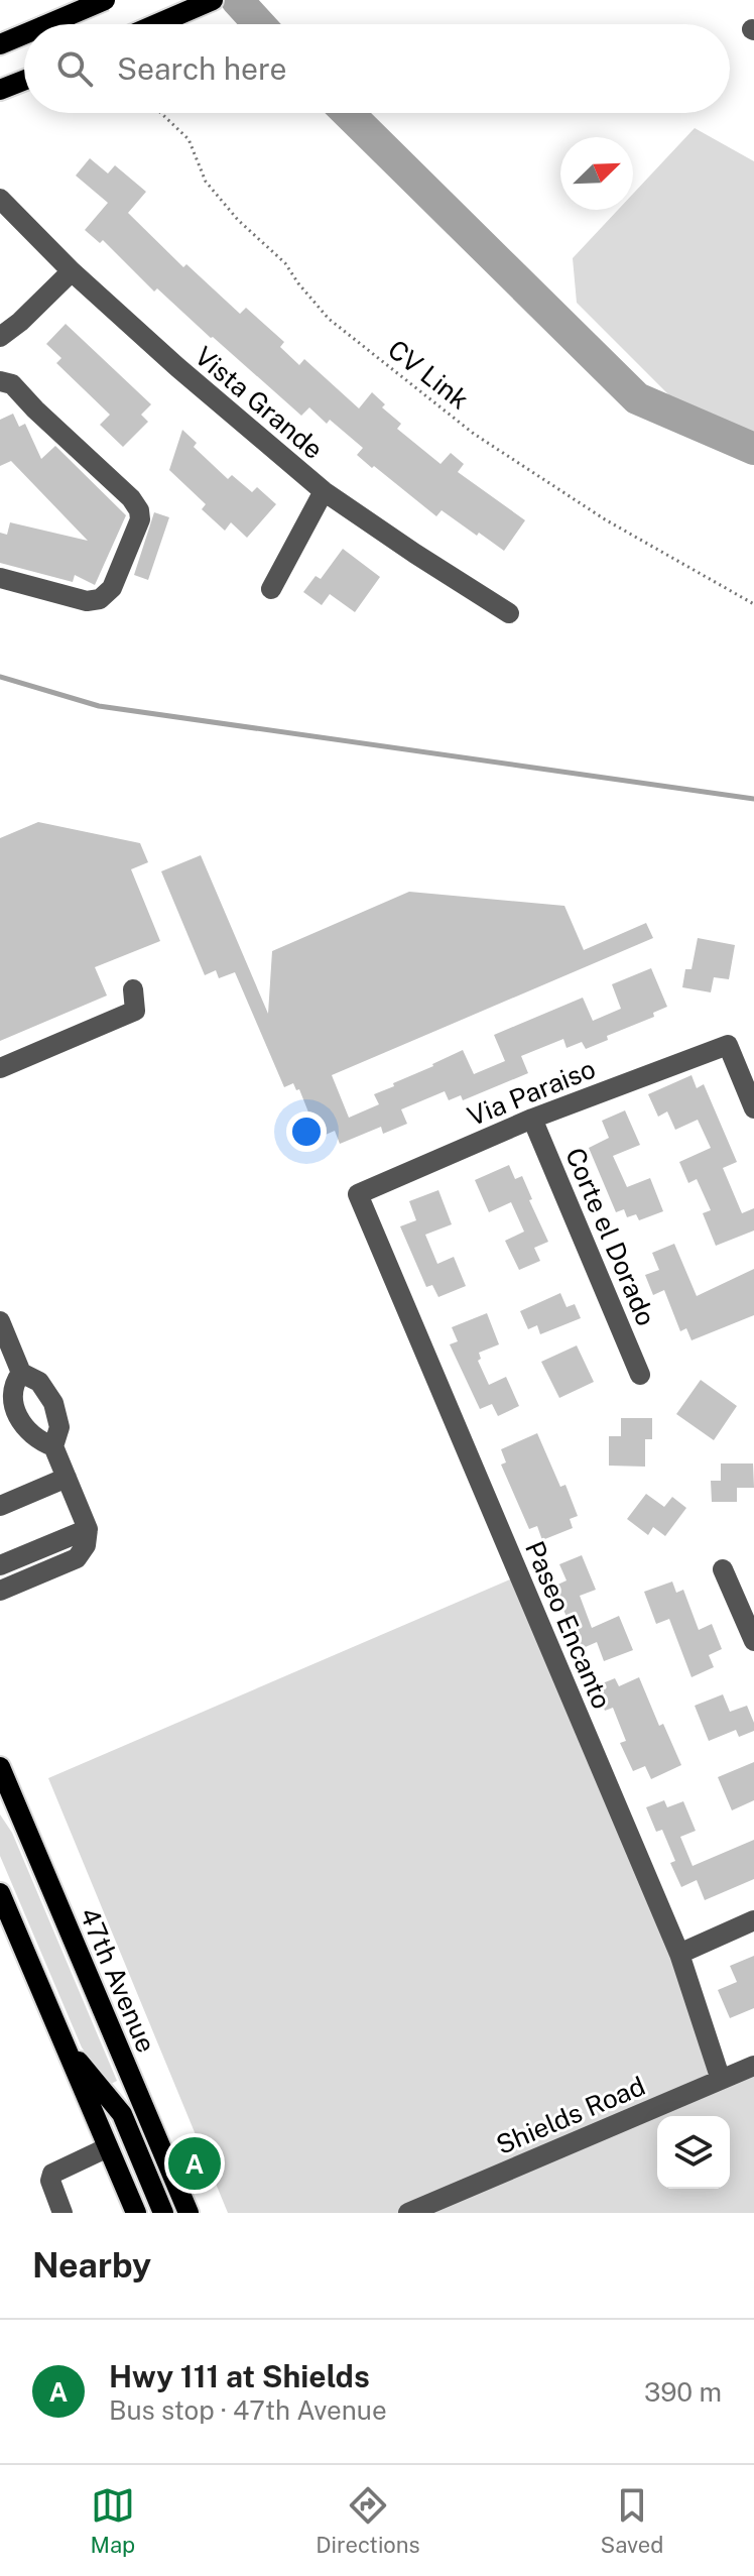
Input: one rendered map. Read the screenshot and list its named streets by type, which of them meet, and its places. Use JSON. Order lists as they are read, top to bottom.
{
  "streets": {
    "main road": ["47th Avenue"],
    "street": [
      "Vista Grande",
      "Via Paraiso",
      "Corte el Dorado",
      "Paseo Encanto",
      "Shields Road"
    ],
    "path": ["CV Link"]
  },
  "crossings": [
    ["Via Paraiso", "Corte el Dorado"],
    ["Via Paraiso", "Paseo Encanto"],
    ["Paseo Encanto", "Shields Road"]
  ],
  "north": "top right",
  "page": {
    "search": "Search here",
    "pins": "A",
    "heading": "Nearby",
    "list": [
      {
        "mark": "A",
        "name": "Hwy 111 at Shields",
        "note": "Bus stop · 47th Avenue",
        "value": "390 m"
      }
    ],
    "nav": ["Map", "Directions", "Saved"]
  }
}
